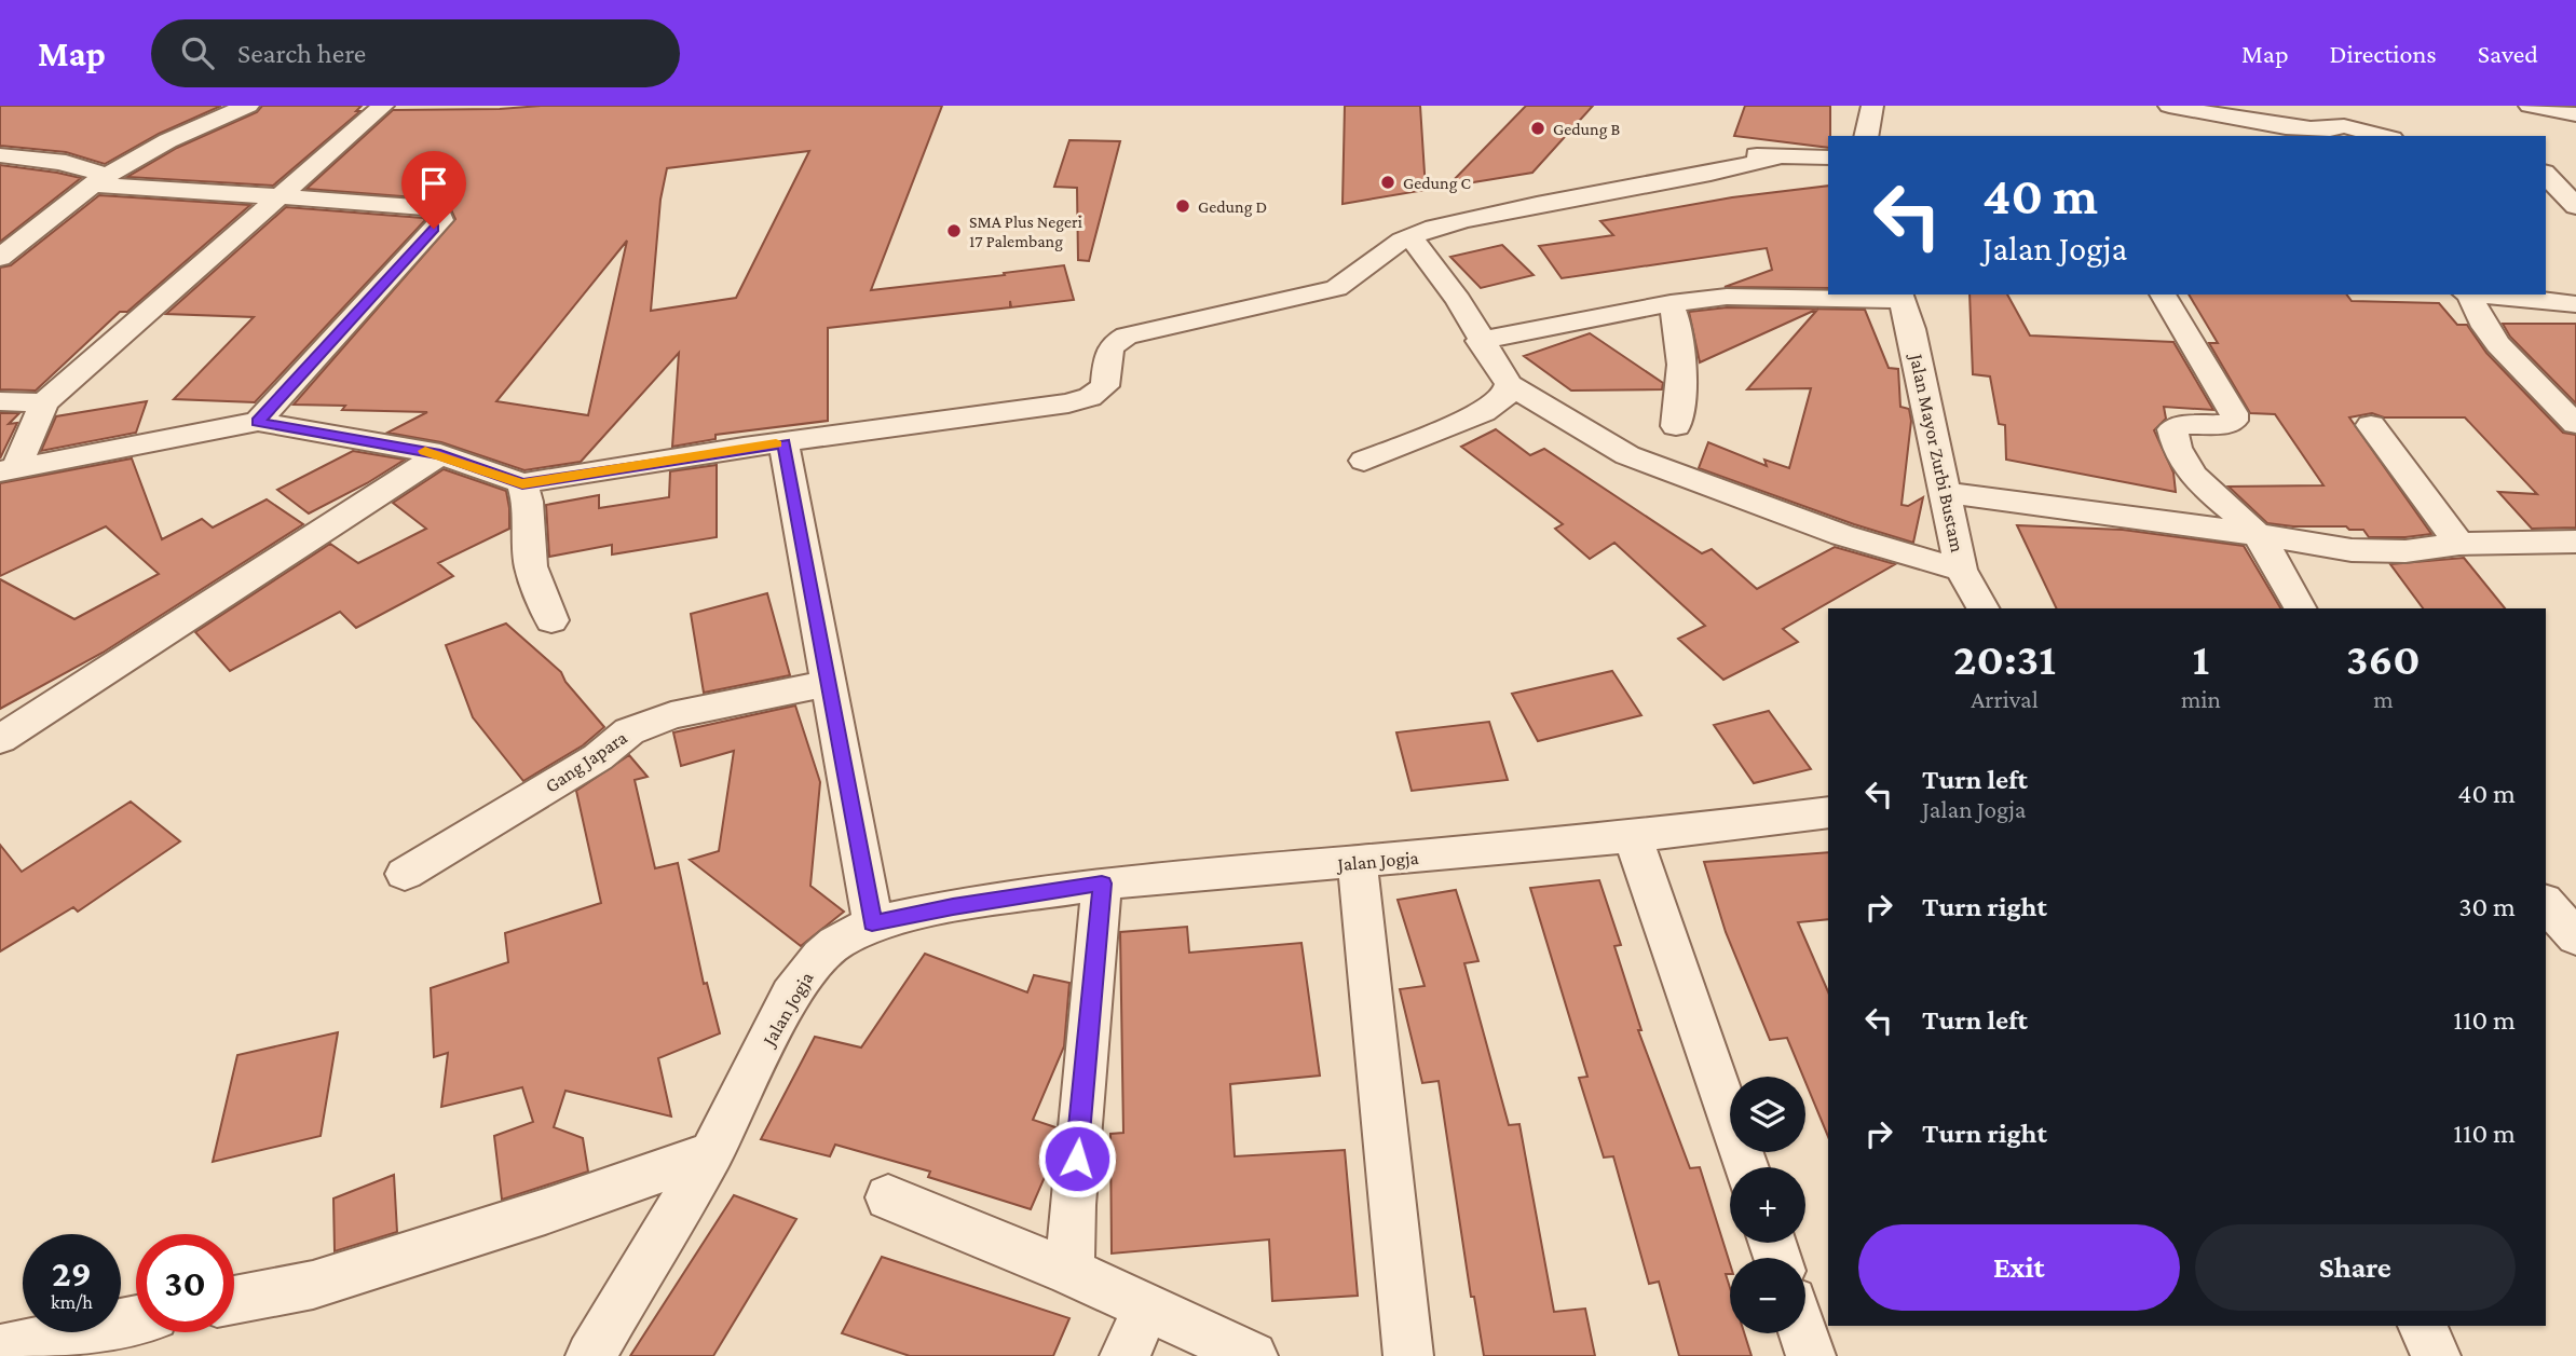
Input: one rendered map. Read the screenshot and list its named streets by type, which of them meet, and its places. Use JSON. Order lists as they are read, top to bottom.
{
  "streets": {
    "street": ["Jalan Mayor Zurbi Bustam", "Gang Japara", "Jalan Jogja"]
  },
  "places": [
    "Gedung B",
    "Gedung C",
    "Gedung D",
    "SMA Plus Negeri 17 Palembang"
  ],
  "page": {
    "header": "Map",
    "search": "Search here",
    "nav": ["Map", "Directions", "Saved"],
    "turn": ["40 m", "Jalan Jogja"],
    "eta": [
      "20:31",
      "Arrival",
      "1",
      "min",
      "360",
      "m"
    ],
    "list": [
      {
        "name": "Turn left",
        "note": "Jalan Jogja",
        "value": "40 m"
      },
      {
        "name": "Turn right",
        "value": "30 m"
      },
      {
        "name": "Turn left",
        "value": "110 m"
      },
      {
        "name": "Turn right",
        "value": "110 m"
      }
    ],
    "map_buttons": ["+", "−"],
    "buttons": ["Exit", "Share"],
    "speed": "29 km/h",
    "limit": "30"
  }
}
